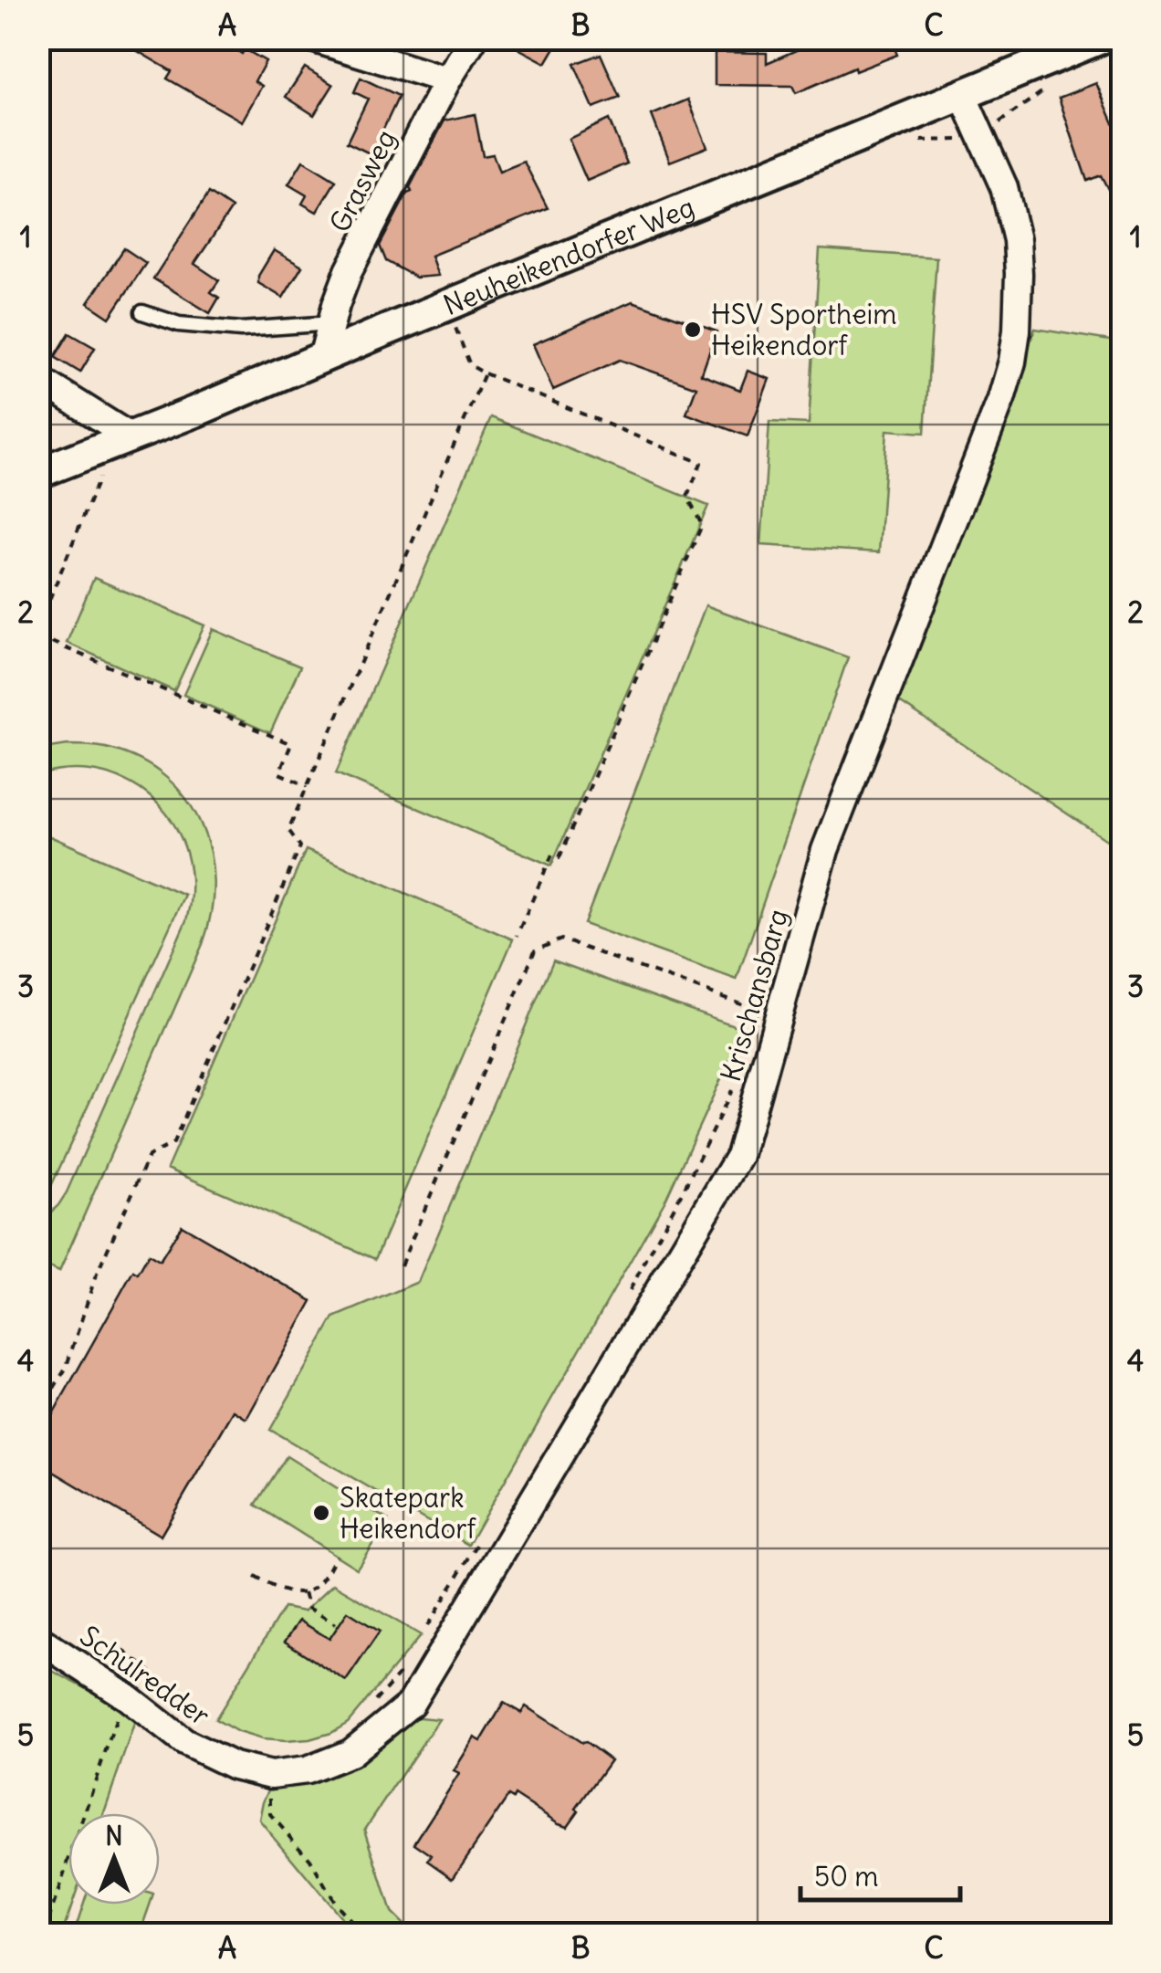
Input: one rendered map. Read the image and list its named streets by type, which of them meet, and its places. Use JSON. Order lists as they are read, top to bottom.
{
  "streets": {
    "street": [
      "Grasweg",
      "Neuheikendorfer Weg",
      "Krischansbarg",
      "Schulredder"
    ]
  },
  "crossings": [
    ["Grasweg", "Neuheikendorfer Weg"],
    ["Neuheikendorfer Weg", "Krischansbarg"],
    ["Krischansbarg", "Schulredder"]
  ],
  "places": ["HSV Sportheim Heikendorf", "Skatepark Heikendorf"],
  "scale_bar": "50 m",
  "north": "top",
  "grid": {
    "columns": ["A", "B", "C"],
    "rows": [
      "1",
      "2",
      "3",
      "4",
      "5"
    ]
  }
}
